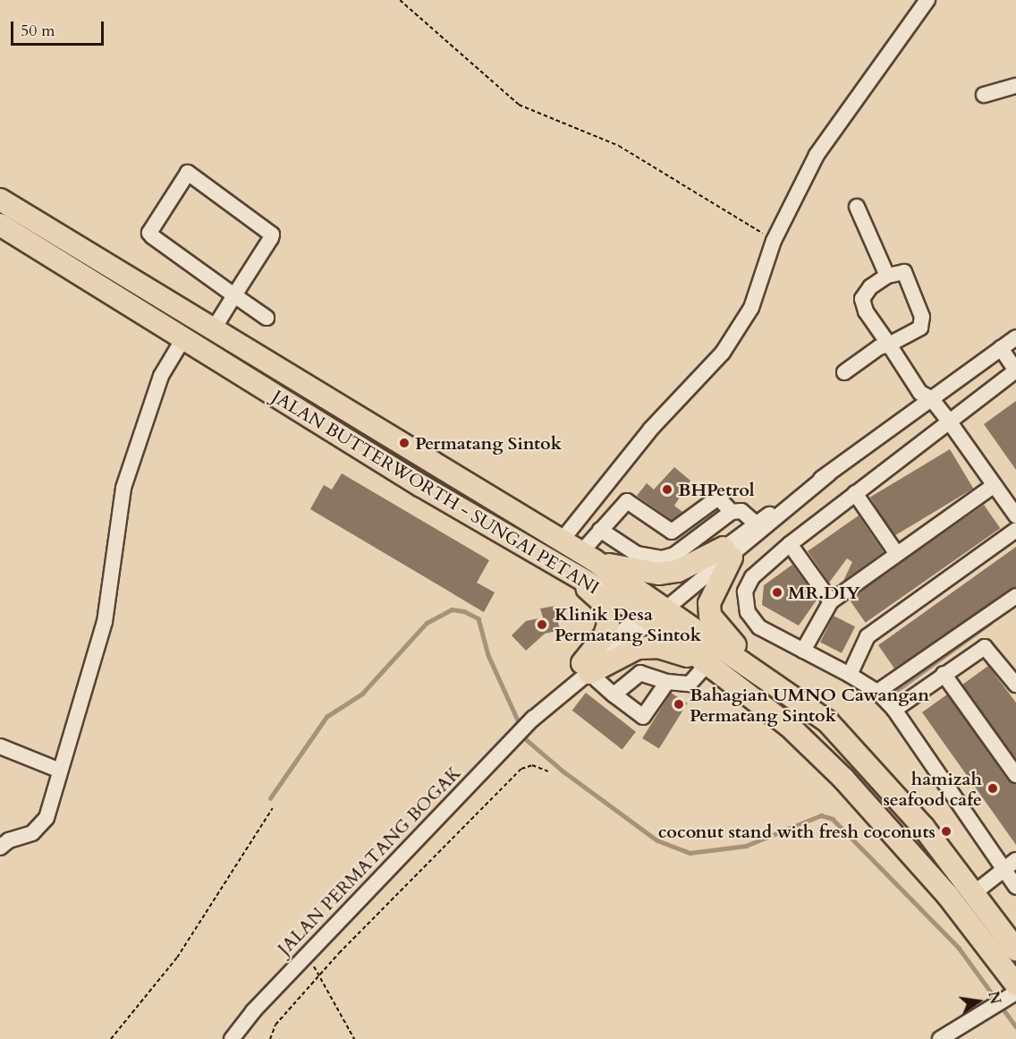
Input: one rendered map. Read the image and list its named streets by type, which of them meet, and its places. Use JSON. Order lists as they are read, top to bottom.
{
  "streets": {
    "highway": ["JALAN BUTTERWORTH - SUNGAI PETANI"],
    "street": ["JALAN PERMATANG BOGAK"]
  },
  "crossings": [
    ["JALAN BUTTERWORTH - SUNGAI PETANI", "JALAN PERMATANG BOGAK"]
  ],
  "places": [
    "Permatang Sintok",
    "BHPetrol",
    "MR.DIY",
    "Klinik Desa Permatang Sintok",
    "Bahagian UMNO Cawangan Permatang Sintok",
    "hamizah seafood cafe",
    "coconut stand with fresh coconuts"
  ],
  "scale_bar": "50 m",
  "north": "right"
}
